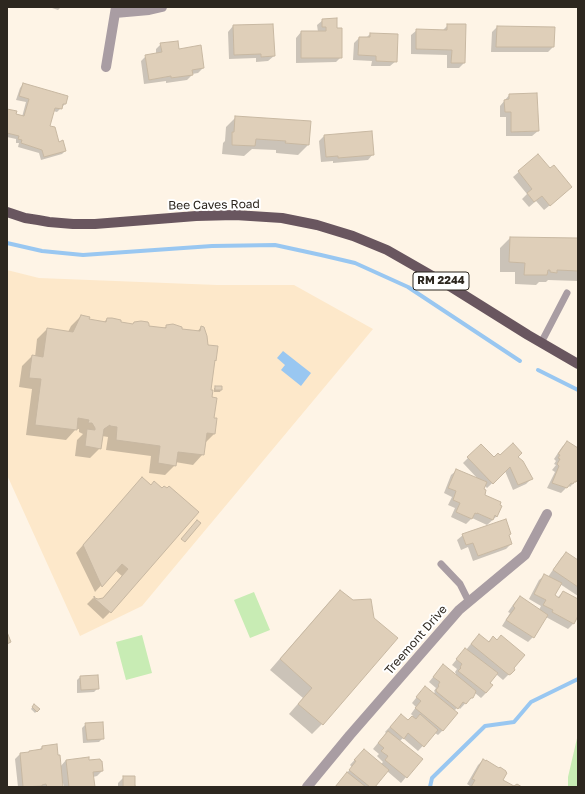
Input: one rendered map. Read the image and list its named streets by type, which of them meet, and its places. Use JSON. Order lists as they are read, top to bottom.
{
  "streets": {
    "main road": ["Bee Caves Road", "RM 2244"],
    "street": ["Treemont Drive"]
  }
}
